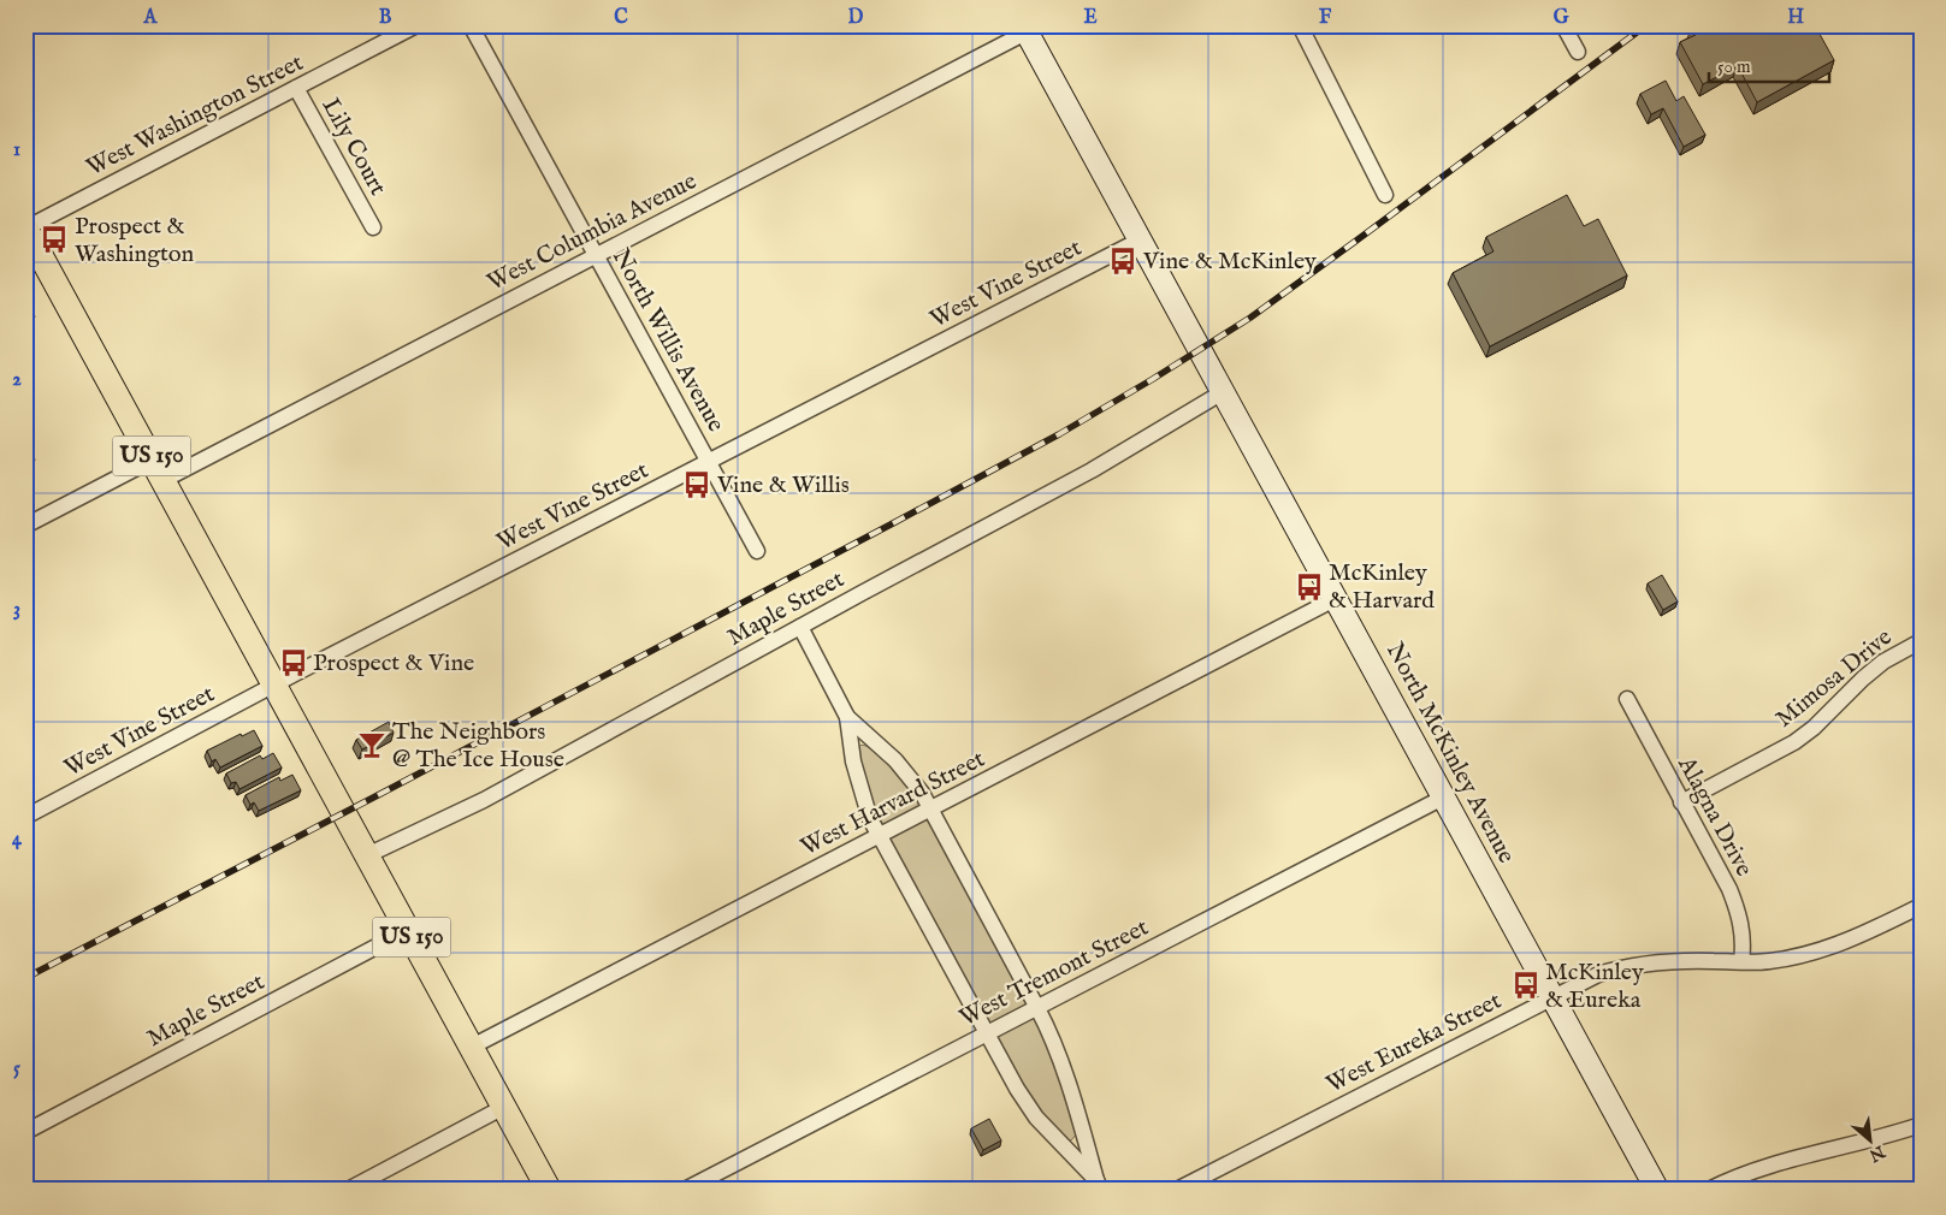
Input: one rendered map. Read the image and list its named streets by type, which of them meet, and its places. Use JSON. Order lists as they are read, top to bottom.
{
  "streets": {
    "main road": ["US 150"],
    "street": [
      "West Washington Street",
      "Lily Court",
      "West Columbia Avenue",
      "West Vine Street",
      "North Willis Avenue",
      "Maple Street",
      "Mimosa Drive",
      "North McKinley Avenue",
      "West Harvard Street",
      "Alagna Drive",
      "West Tremont Street",
      "West Eureka Street"
    ]
  },
  "crossings": [
    ["West Washington Street", "Lily Court"],
    ["West Washington Street", "US 150"],
    ["West Columbia Avenue", "North Willis Avenue"],
    ["West Columbia Avenue", "US 150"],
    ["West Columbia Avenue", "North McKinley Avenue"],
    ["West Vine Street", "North Willis Avenue"],
    ["West Vine Street", "US 150"],
    ["West Vine Street", "North McKinley Avenue"],
    ["US 150", "Maple Street"],
    ["US 150", "West Harvard Street"],
    ["Maple Street", "North McKinley Avenue"],
    ["Mimosa Drive", "Alagna Drive"],
    ["North McKinley Avenue", "West Harvard Street"],
    ["North McKinley Avenue", "West Tremont Street"],
    ["North McKinley Avenue", "West Eureka Street"],
    ["Alagna Drive", "West Eureka Street"]
  ],
  "places": {
    "bus stop": [
      "Prospect & Washington",
      "Vine & McKinley",
      "Vine & Willis",
      "McKinley & Harvard",
      "Prospect & Vine",
      "McKinley & Eureka"
    ],
    "bar": ["The Neighbors @ The Ice House"]
  },
  "scale_bar": "50 m",
  "north": "bottom right",
  "grid": {
    "columns": [
      "A",
      "B",
      "C",
      "D",
      "E",
      "F",
      "G",
      "H"
    ],
    "rows": [
      "1",
      "2",
      "3",
      "4",
      "5"
    ]
  }
}
